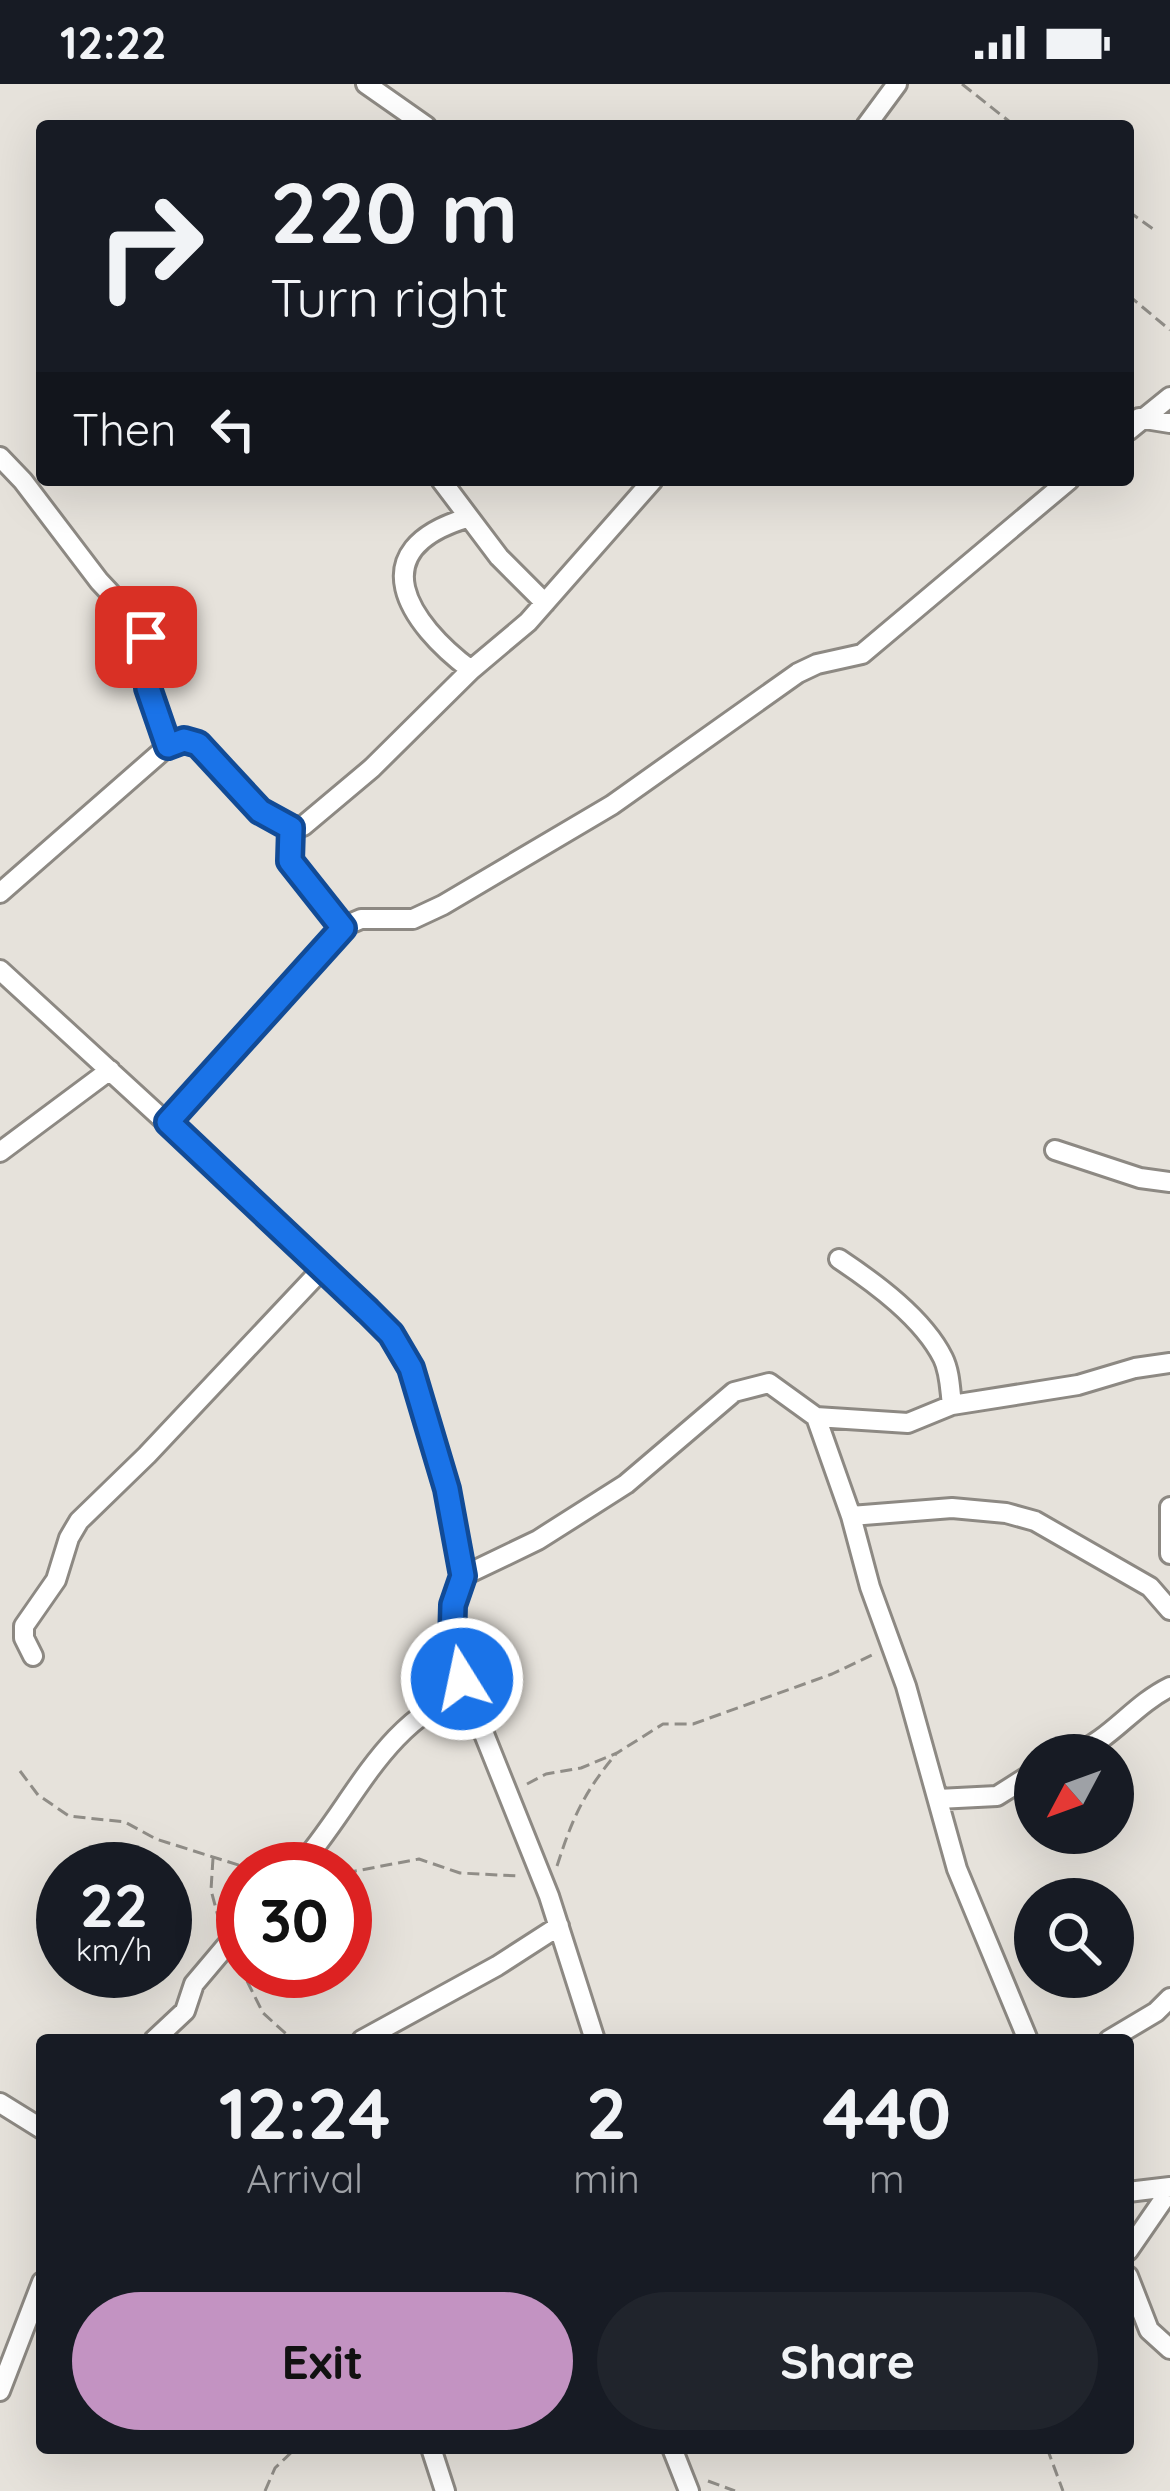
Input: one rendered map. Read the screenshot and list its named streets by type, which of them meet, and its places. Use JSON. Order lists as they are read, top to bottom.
{
  "north": "bottom left",
  "page": {
    "status": "12:22",
    "turn": ["220 m", "Turn right"],
    "then": "Then",
    "speed": "22 km/h",
    "limit": "30",
    "eta": [
      "12:24",
      "Arrival",
      "2",
      "min",
      "440",
      "m"
    ],
    "buttons": ["Exit", "Share"]
  }
}
